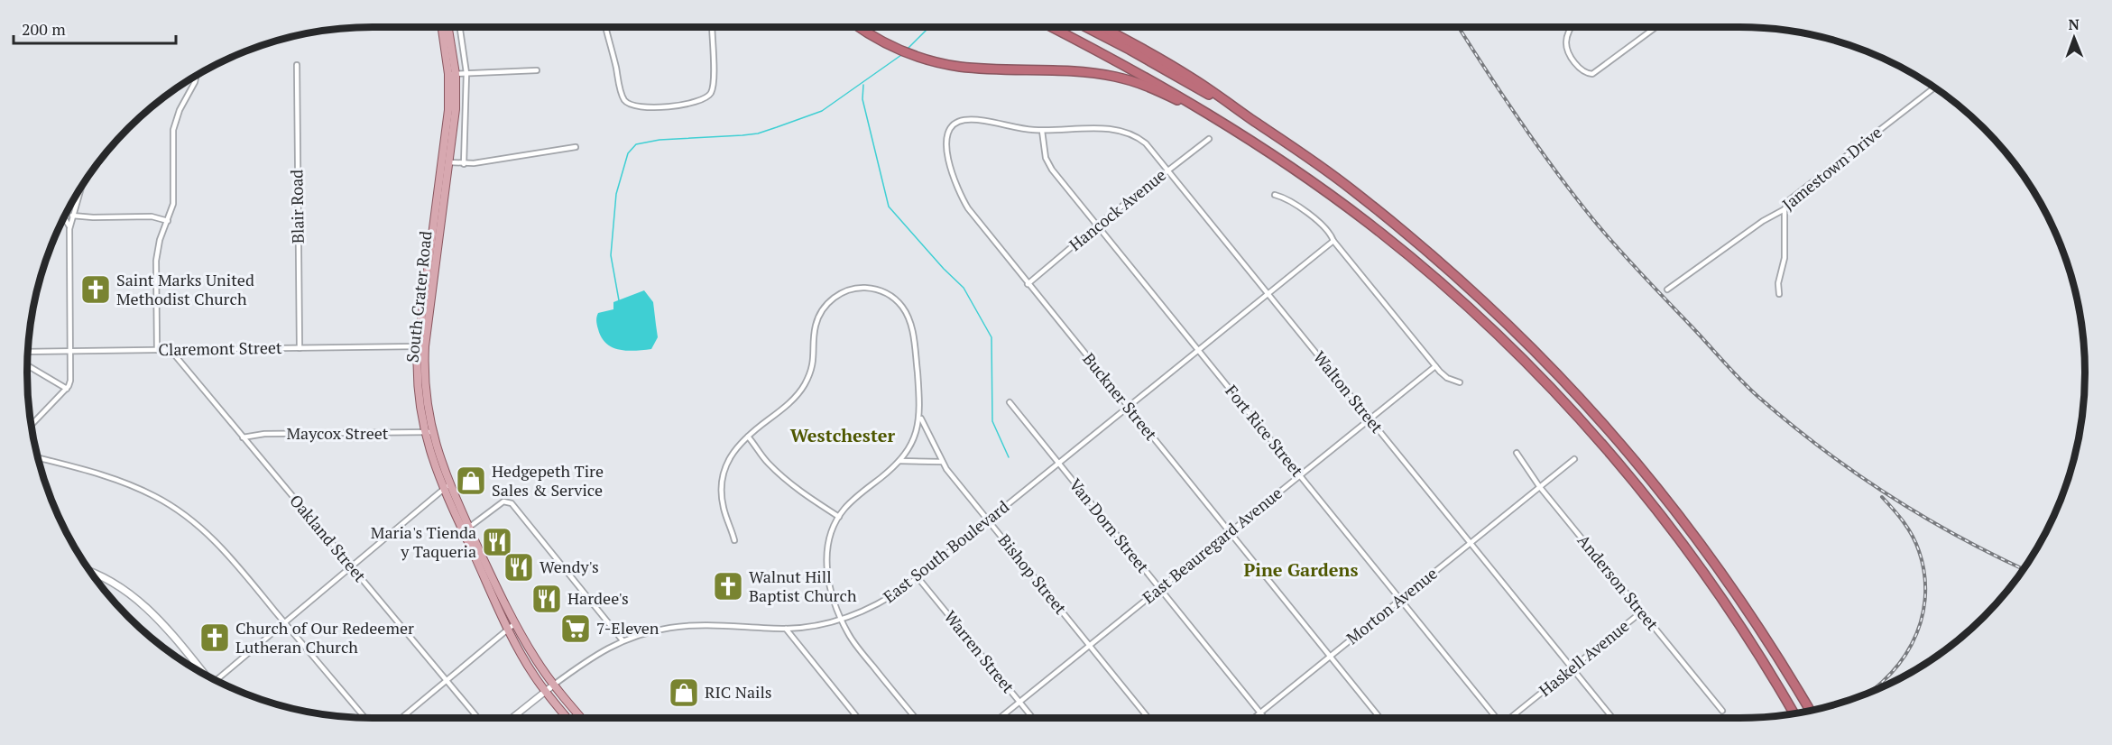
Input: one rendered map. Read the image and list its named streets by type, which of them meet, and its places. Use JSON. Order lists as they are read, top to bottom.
{
  "streets": {
    "main road": ["South Crater Road"],
    "street": [
      "Jamestown Drive",
      "Blair Road",
      "Hancock Avenue",
      "Claremont Street",
      "Walton Street",
      "Buckner Street",
      "Fort Rice Street",
      "Maycox Street",
      "Van Dorn Street",
      "Oakland Street",
      "East Beauregard Avenue",
      "East South Boulevard",
      "Bishop Street",
      "Anderson Street",
      "Morton Avenue",
      "Warren Street",
      "Haskell Avenue"
    ]
  },
  "crossings": [
    ["Blair Road", "Claremont Street"],
    ["Hancock Avenue", "Walton Street"],
    ["Hancock Avenue", "Buckner Street"],
    ["Hancock Avenue", "Fort Rice Street"],
    ["South Crater Road", "Claremont Street"],
    ["South Crater Road", "Maycox Street"],
    ["South Crater Road", "East South Boulevard"],
    ["Claremont Street", "Oakland Street"],
    ["Walton Street", "Buckner Street"],
    ["Walton Street", "Fort Rice Street"],
    ["Walton Street", "East Beauregard Avenue"],
    ["Walton Street", "East South Boulevard"],
    ["Walton Street", "Morton Avenue"],
    ["Walton Street", "Haskell Avenue"],
    ["Buckner Street", "Fort Rice Street"],
    ["Buckner Street", "East Beauregard Avenue"],
    ["Buckner Street", "East South Boulevard"],
    ["Buckner Street", "Morton Avenue"],
    ["Fort Rice Street", "East Beauregard Avenue"],
    ["Fort Rice Street", "East South Boulevard"],
    ["Fort Rice Street", "Morton Avenue"],
    ["Maycox Street", "Oakland Street"],
    ["Van Dorn Street", "East Beauregard Avenue"],
    ["Van Dorn Street", "East South Boulevard"],
    ["Van Dorn Street", "Morton Avenue"],
    ["East Beauregard Avenue", "Bishop Street"],
    ["East Beauregard Avenue", "Warren Street"],
    ["East South Boulevard", "Bishop Street"],
    ["East South Boulevard", "Warren Street"],
    ["Anderson Street", "Morton Avenue"],
    ["Anderson Street", "Haskell Avenue"]
  ],
  "districts": ["Westchester", "Pine Gardens"],
  "places": {
    "church": ["Saint Marks United Methodist Church", "Walnut Hill Baptist Church", "Church of Our Redeemer Lutheran Church"],
    "shop": ["Hedgepeth Tire Sales & Service", "RIC Nails"],
    "restaurant": ["Maria's Tienda y Taqueria", "Wendy's", "Hardee's"],
    "supermarket": ["7-Eleven"]
  },
  "scale_bar": "200 m",
  "north": "top"
}
